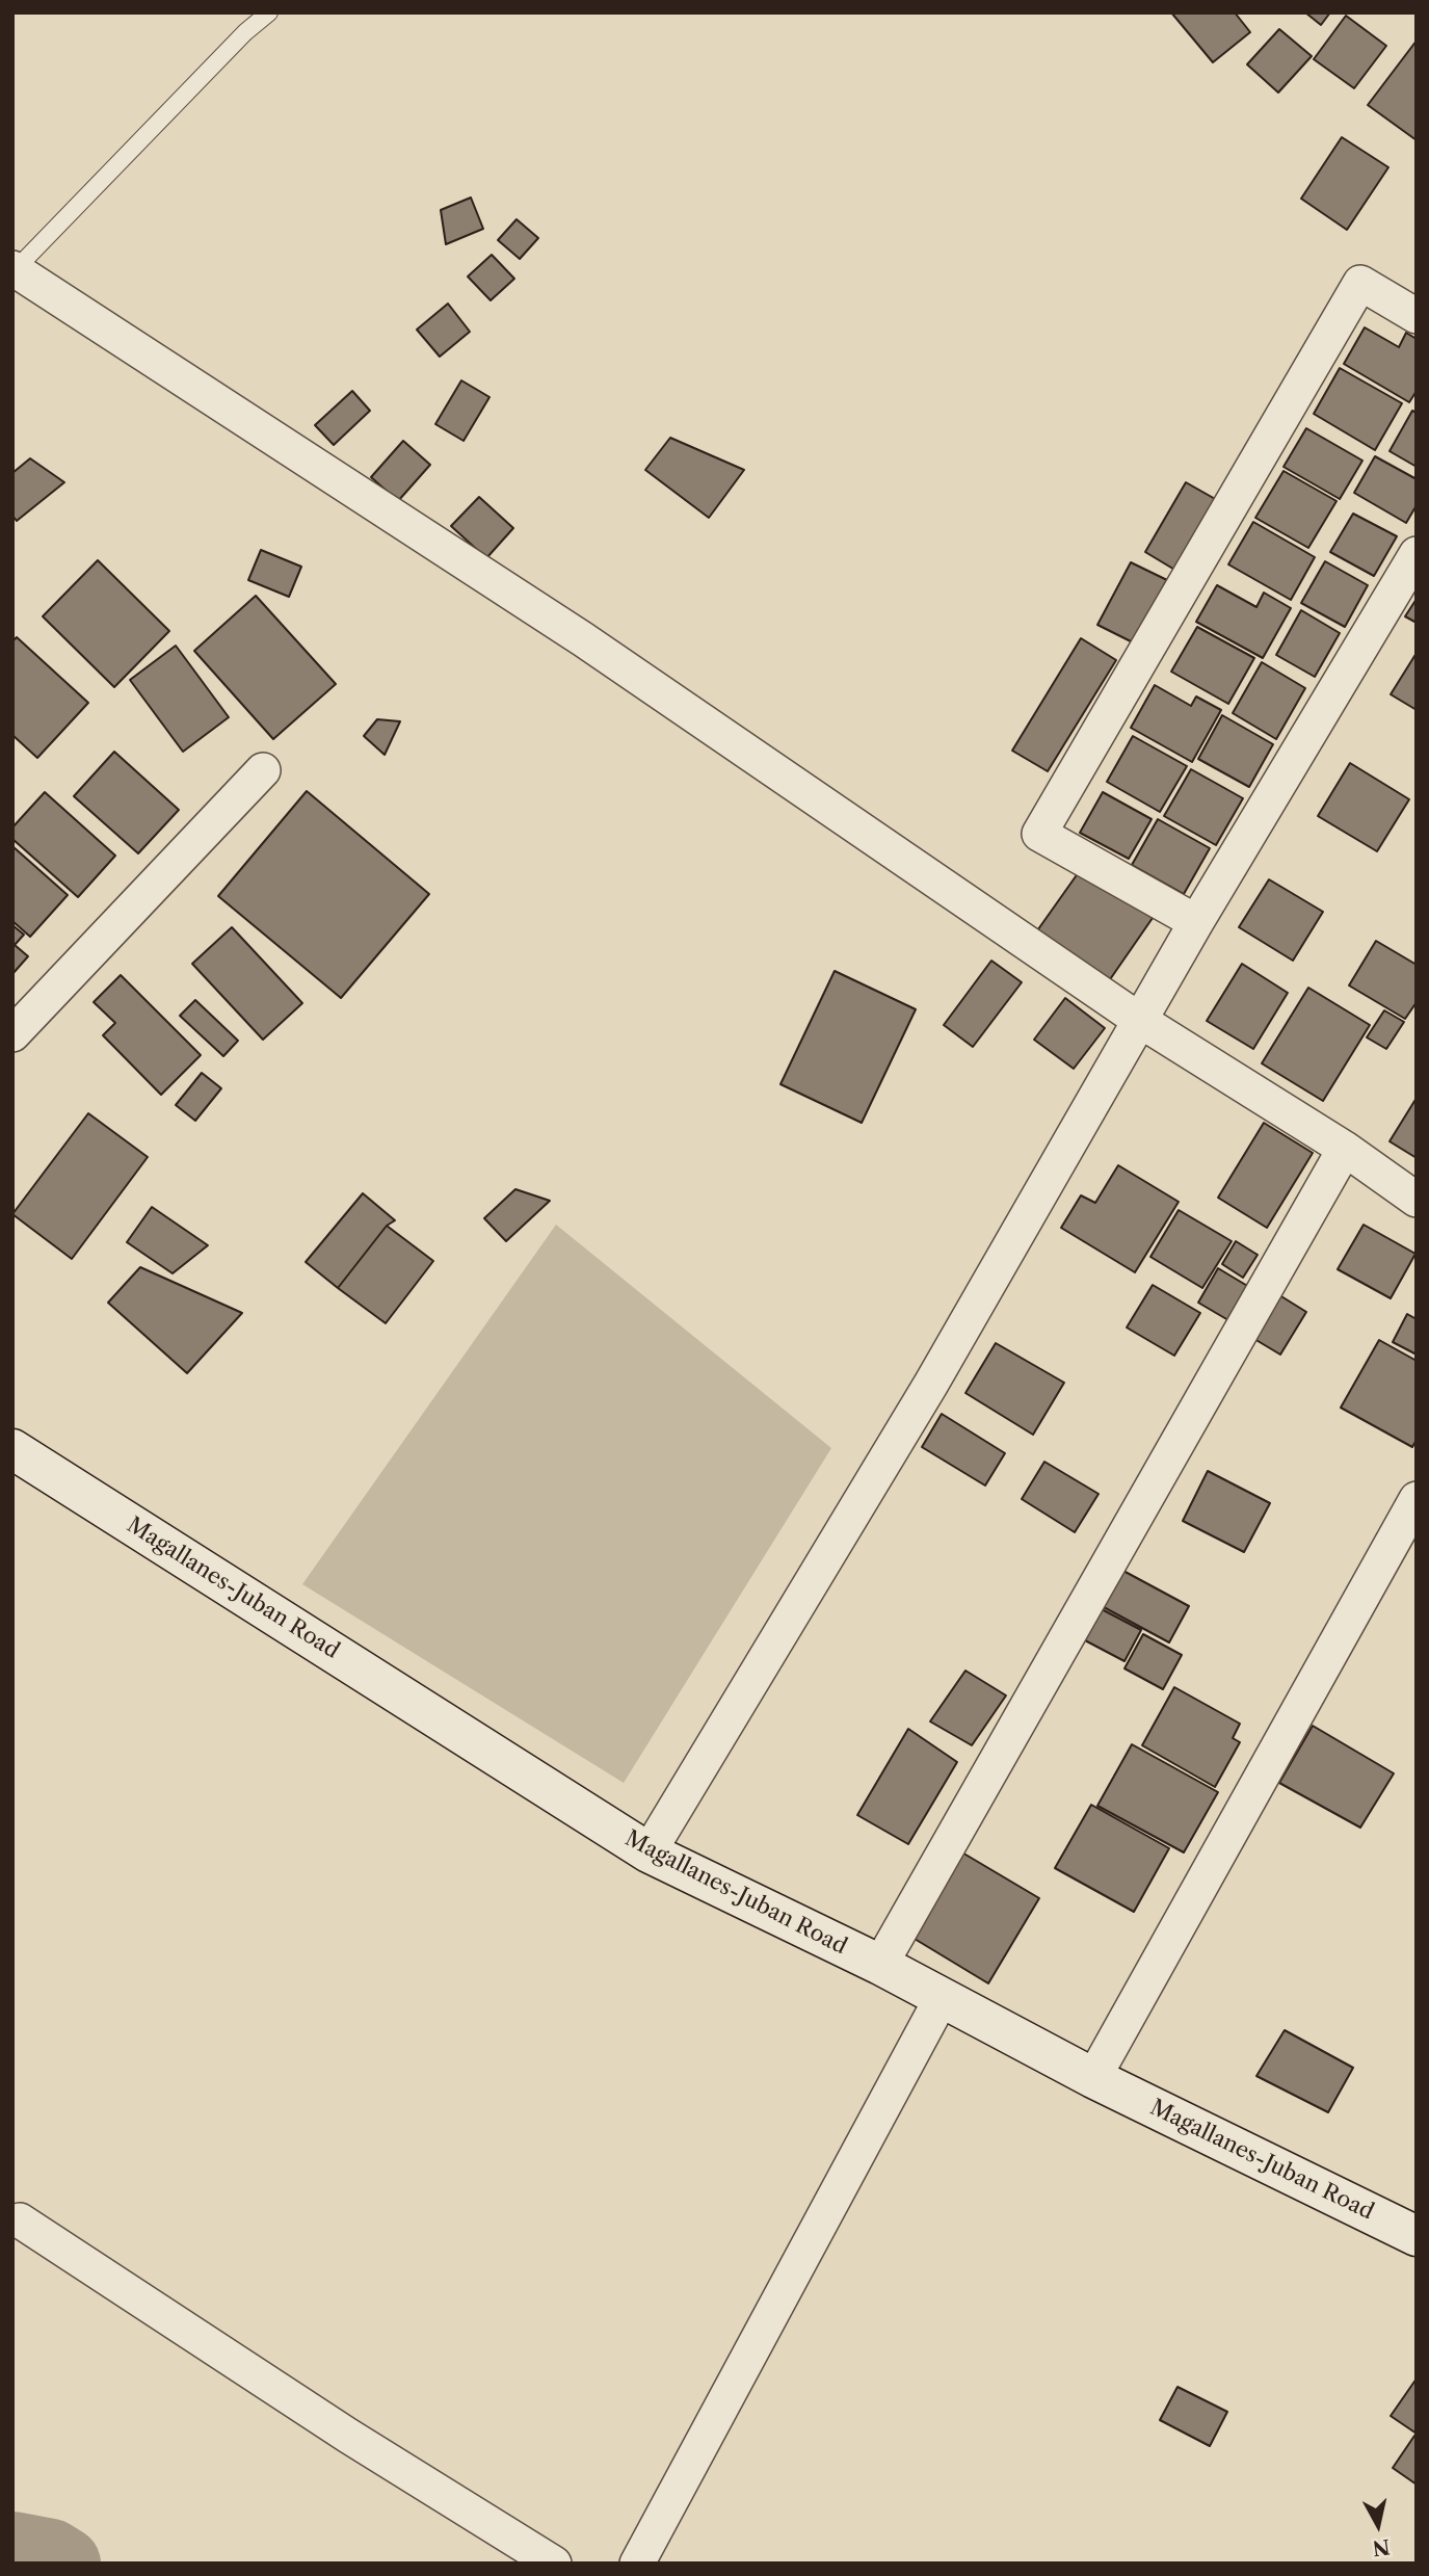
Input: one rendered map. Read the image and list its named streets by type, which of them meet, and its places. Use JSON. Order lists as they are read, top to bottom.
{
  "streets": {
    "main road": ["Magallanes-Juban Road"]
  },
  "north": "bottom"
}
